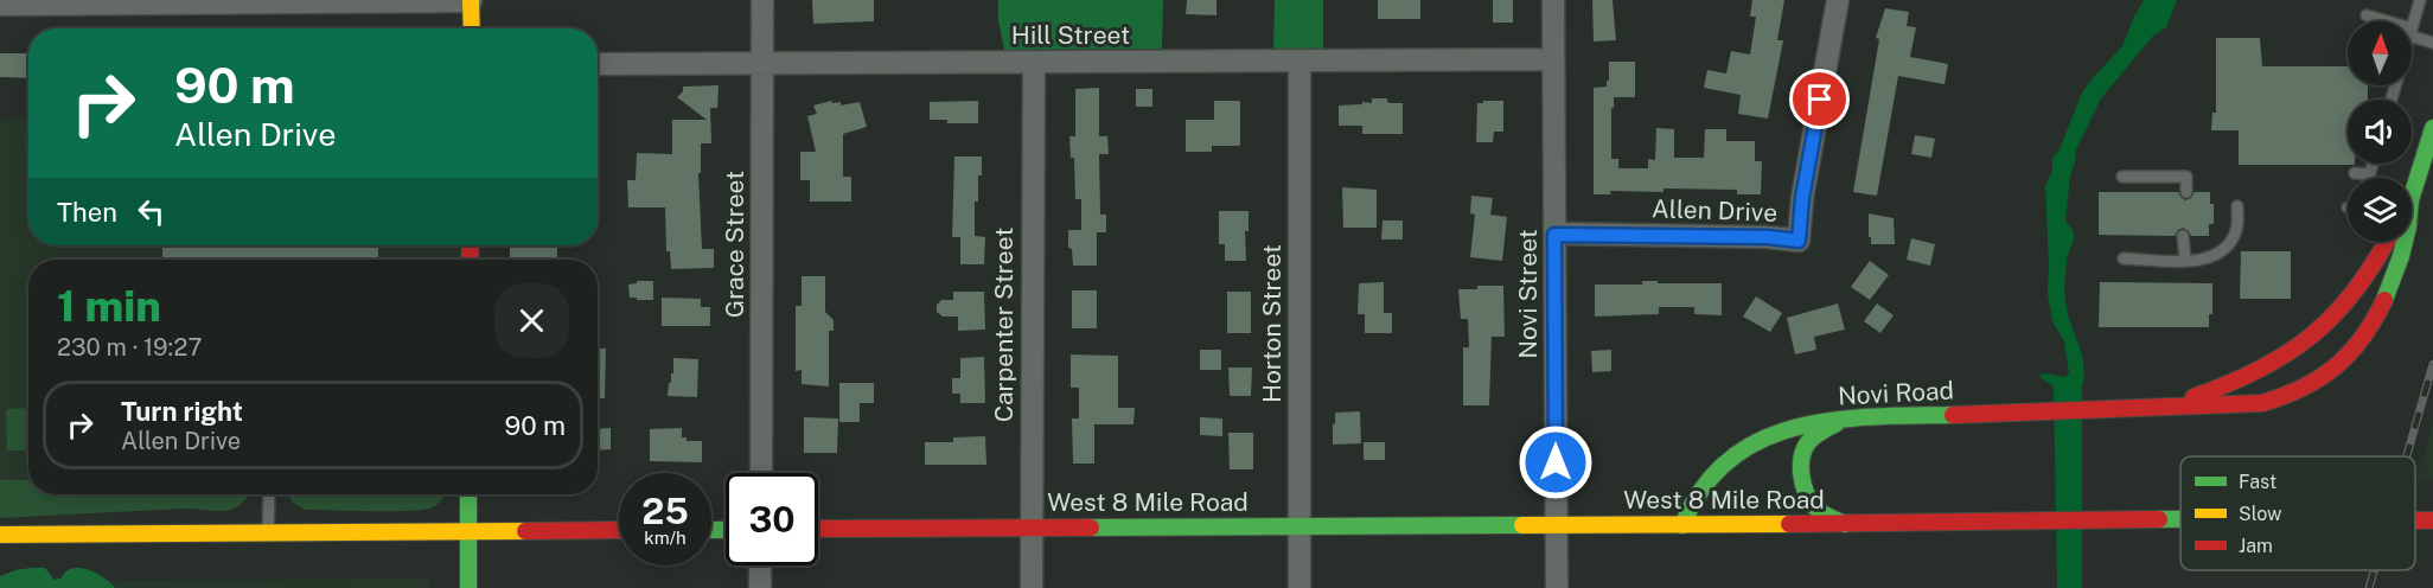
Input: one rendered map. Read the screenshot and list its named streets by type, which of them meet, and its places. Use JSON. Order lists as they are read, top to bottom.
{
  "streets": {
    "main road": ["Novi Road", "West 8 Mile Road"],
    "street": [
      "Hill Street",
      "Allen Drive",
      "Grace Street",
      "Novi Street",
      "Horton Street",
      "Carpenter Street"
    ]
  },
  "crossings": [
    ["Hill Street", "Grace Street"],
    ["Hill Street", "Novi Street"],
    ["Hill Street", "Horton Street"],
    ["Hill Street", "Carpenter Street"],
    ["Allen Drive", "Novi Street"],
    ["Novi Street", "West 8 Mile Road"],
    ["Horton Street", "West 8 Mile Road"],
    ["Carpenter Street", "West 8 Mile Road"],
    ["Novi Road", "West 8 Mile Road"]
  ],
  "legend": ["Fast", "Slow", "Jam"],
  "north": "top",
  "page": {
    "turn": ["90 m", "Allen Drive"],
    "then": "Then",
    "heading": ["1 min", "230 m · 19:27"],
    "list": [
      {
        "name": "Turn right",
        "note": "Allen Drive",
        "value": "90 m"
      }
    ],
    "speed": "25 km/h",
    "limit": "30"
  }
}
